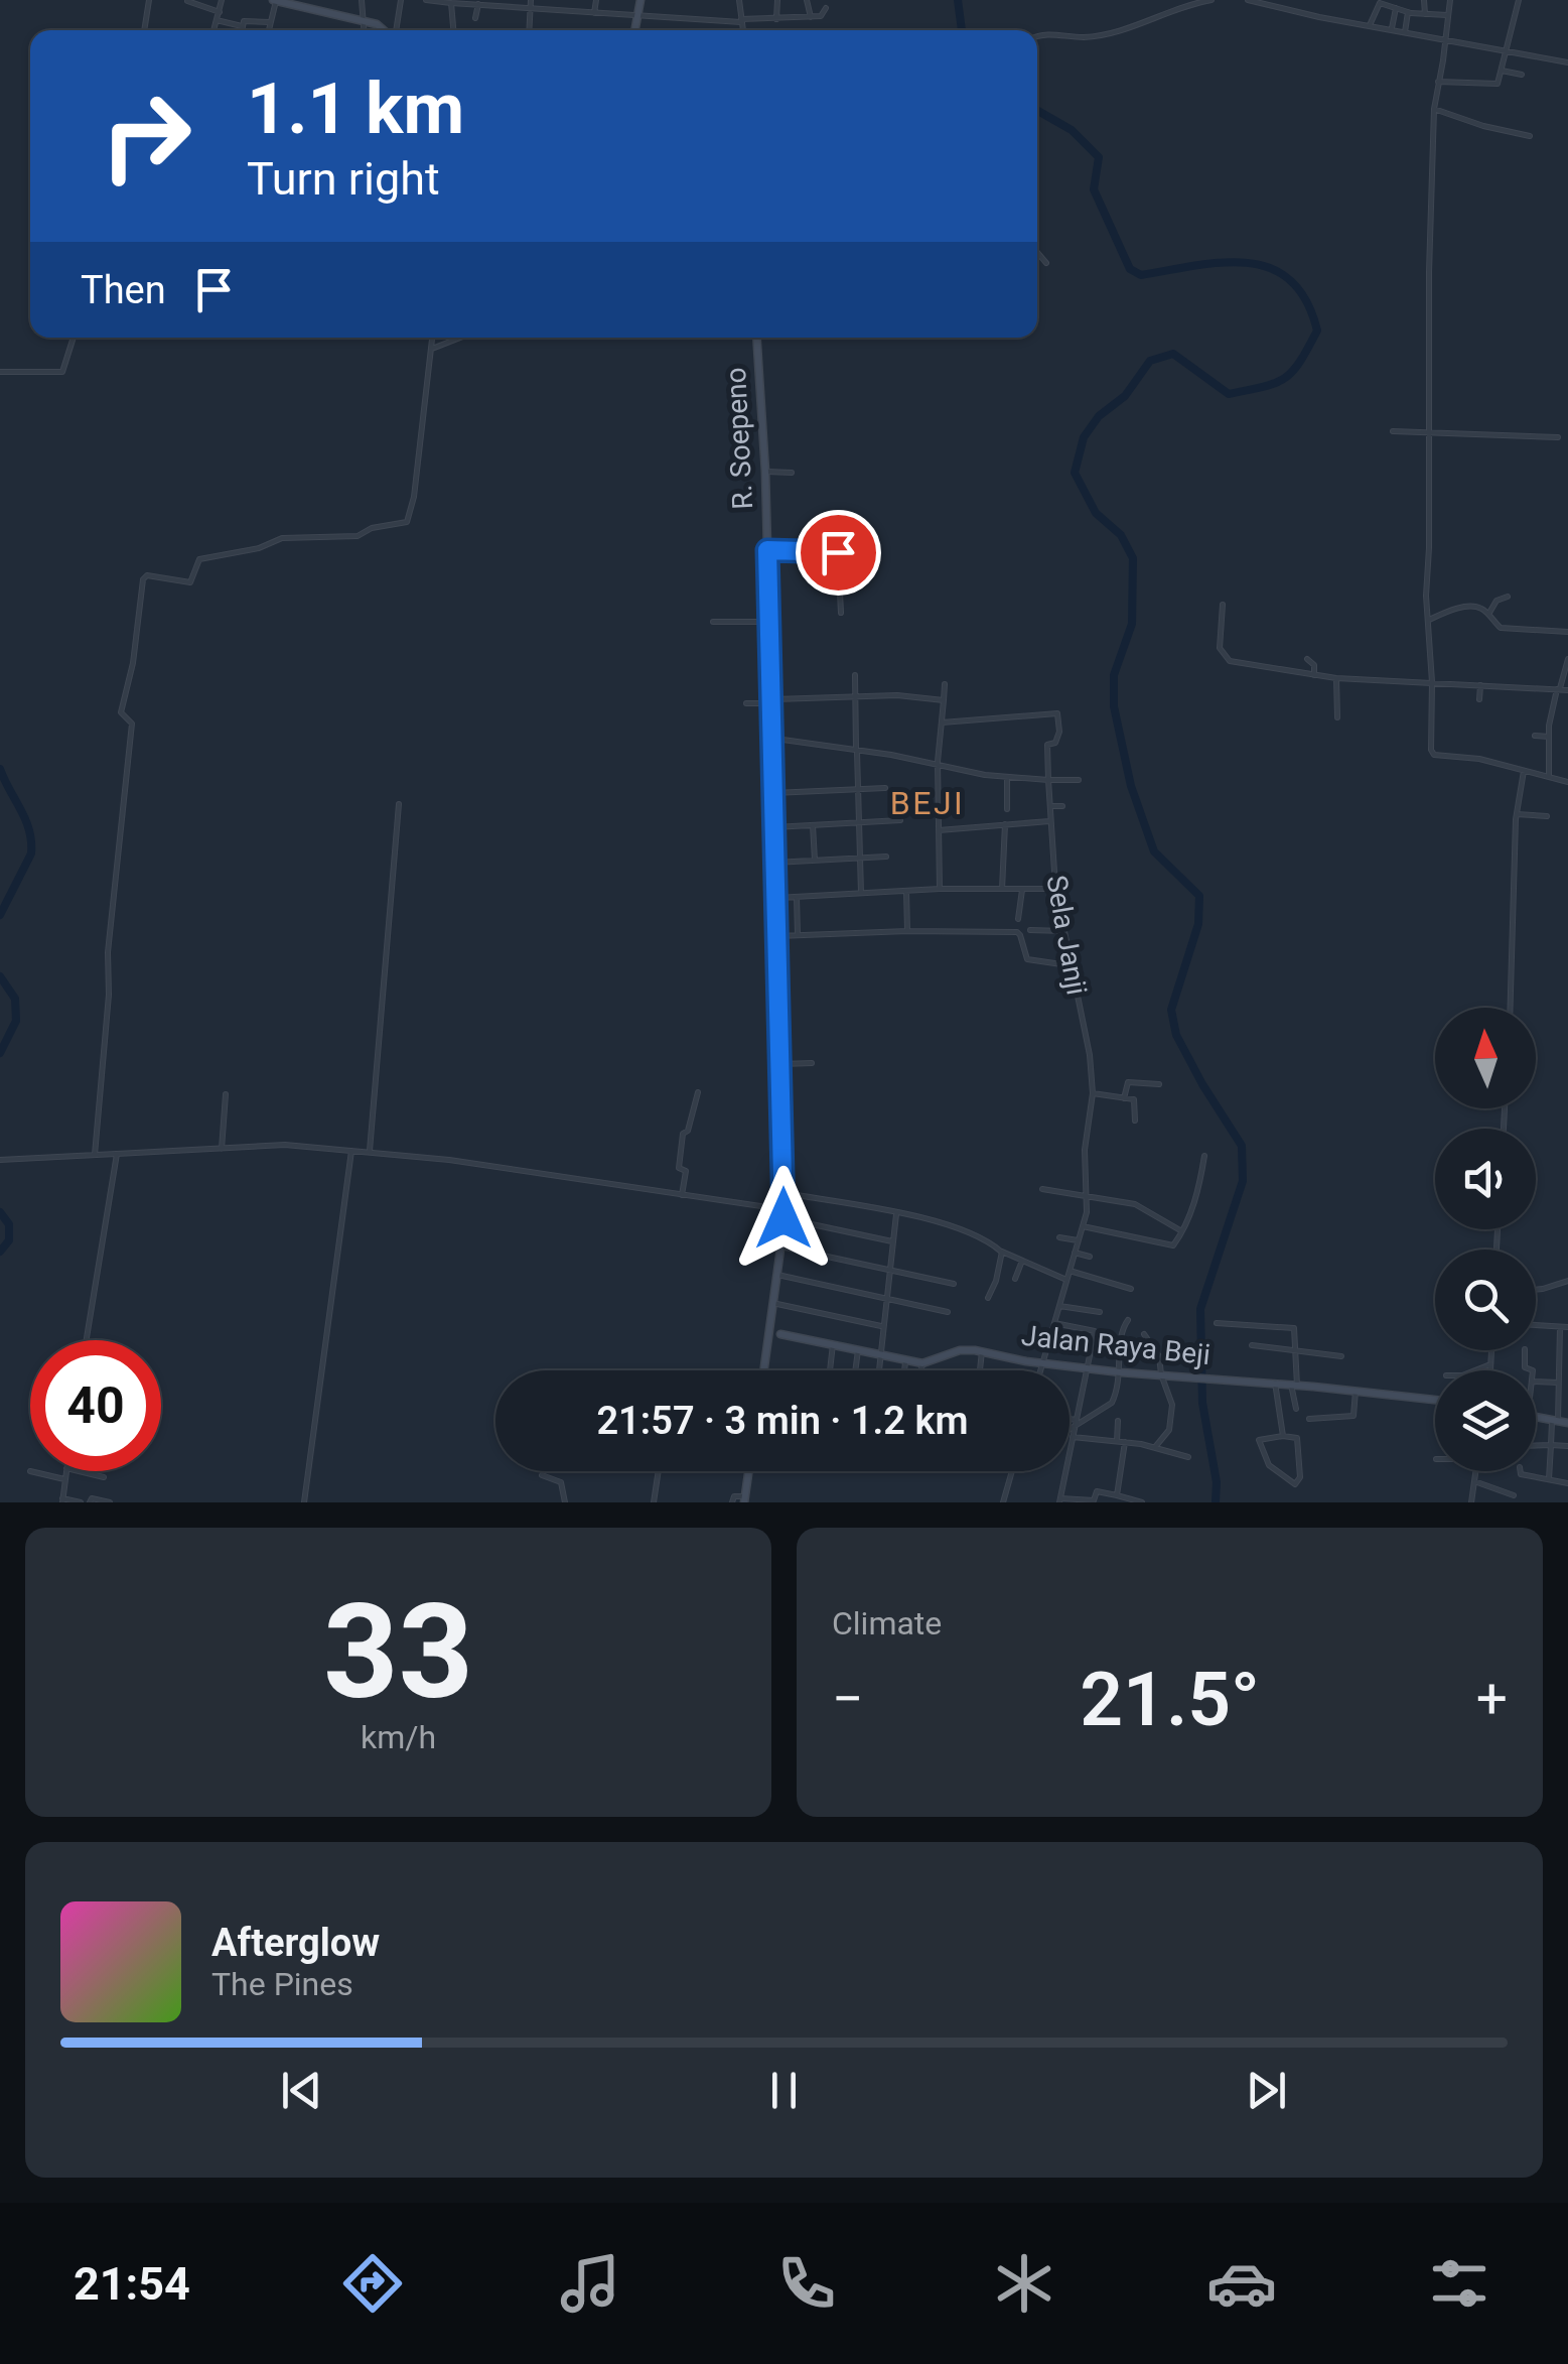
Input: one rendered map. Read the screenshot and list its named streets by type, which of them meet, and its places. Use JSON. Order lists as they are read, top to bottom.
{
  "streets": {
    "street": ["R. Soepeno", "Sela Janji", "Jalan Raya Beji"]
  },
  "crossings": [
    ["Sela Janji", "Jalan Raya Beji"]
  ],
  "districts": ["BEJI"],
  "north": "top",
  "page": {
    "turn": ["1.1 km", "Turn right"],
    "then": "Then",
    "limit": "40",
    "trip": "21:57 · 3 min · 1.2 km",
    "tile": [
      ["33", "km/h"],
      "Climate"
    ],
    "heat": ["−", "21.5°", "+"],
    "song": ["Afterglow", "The Pines"],
    "tabs": "21:54"
  }
}
